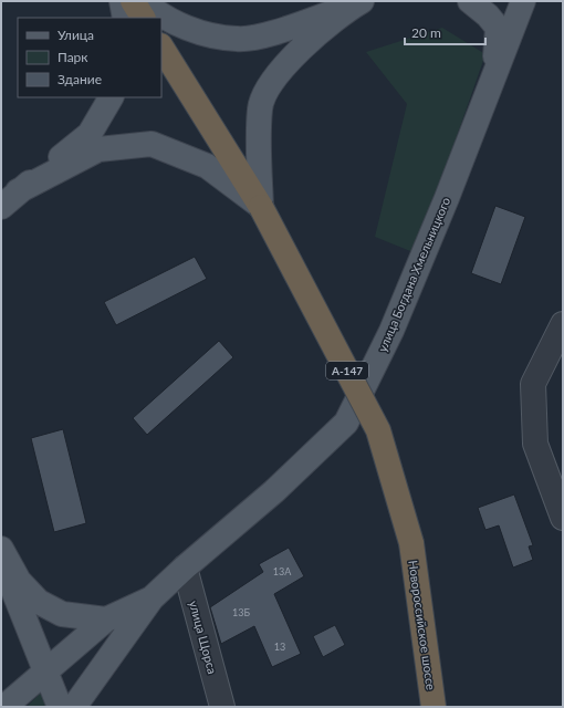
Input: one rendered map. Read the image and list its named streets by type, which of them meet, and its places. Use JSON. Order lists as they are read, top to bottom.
{
  "streets": {
    "highway": ["А-147", "Новороссийское шоссе"],
    "main road": ["улица Богдана Хмельницкого"],
    "street": ["улица Щорса"]
  },
  "crossings": [
    ["улица Богдана Хмельницкого", "улица Щорса"],
    ["А-147", "Новороссийское шоссе"]
  ],
  "house_numbers": ["13А", "13Б", "13"],
  "legend": ["Улица", "Парк", "Здание"],
  "scale_bar": "20 m"
}
